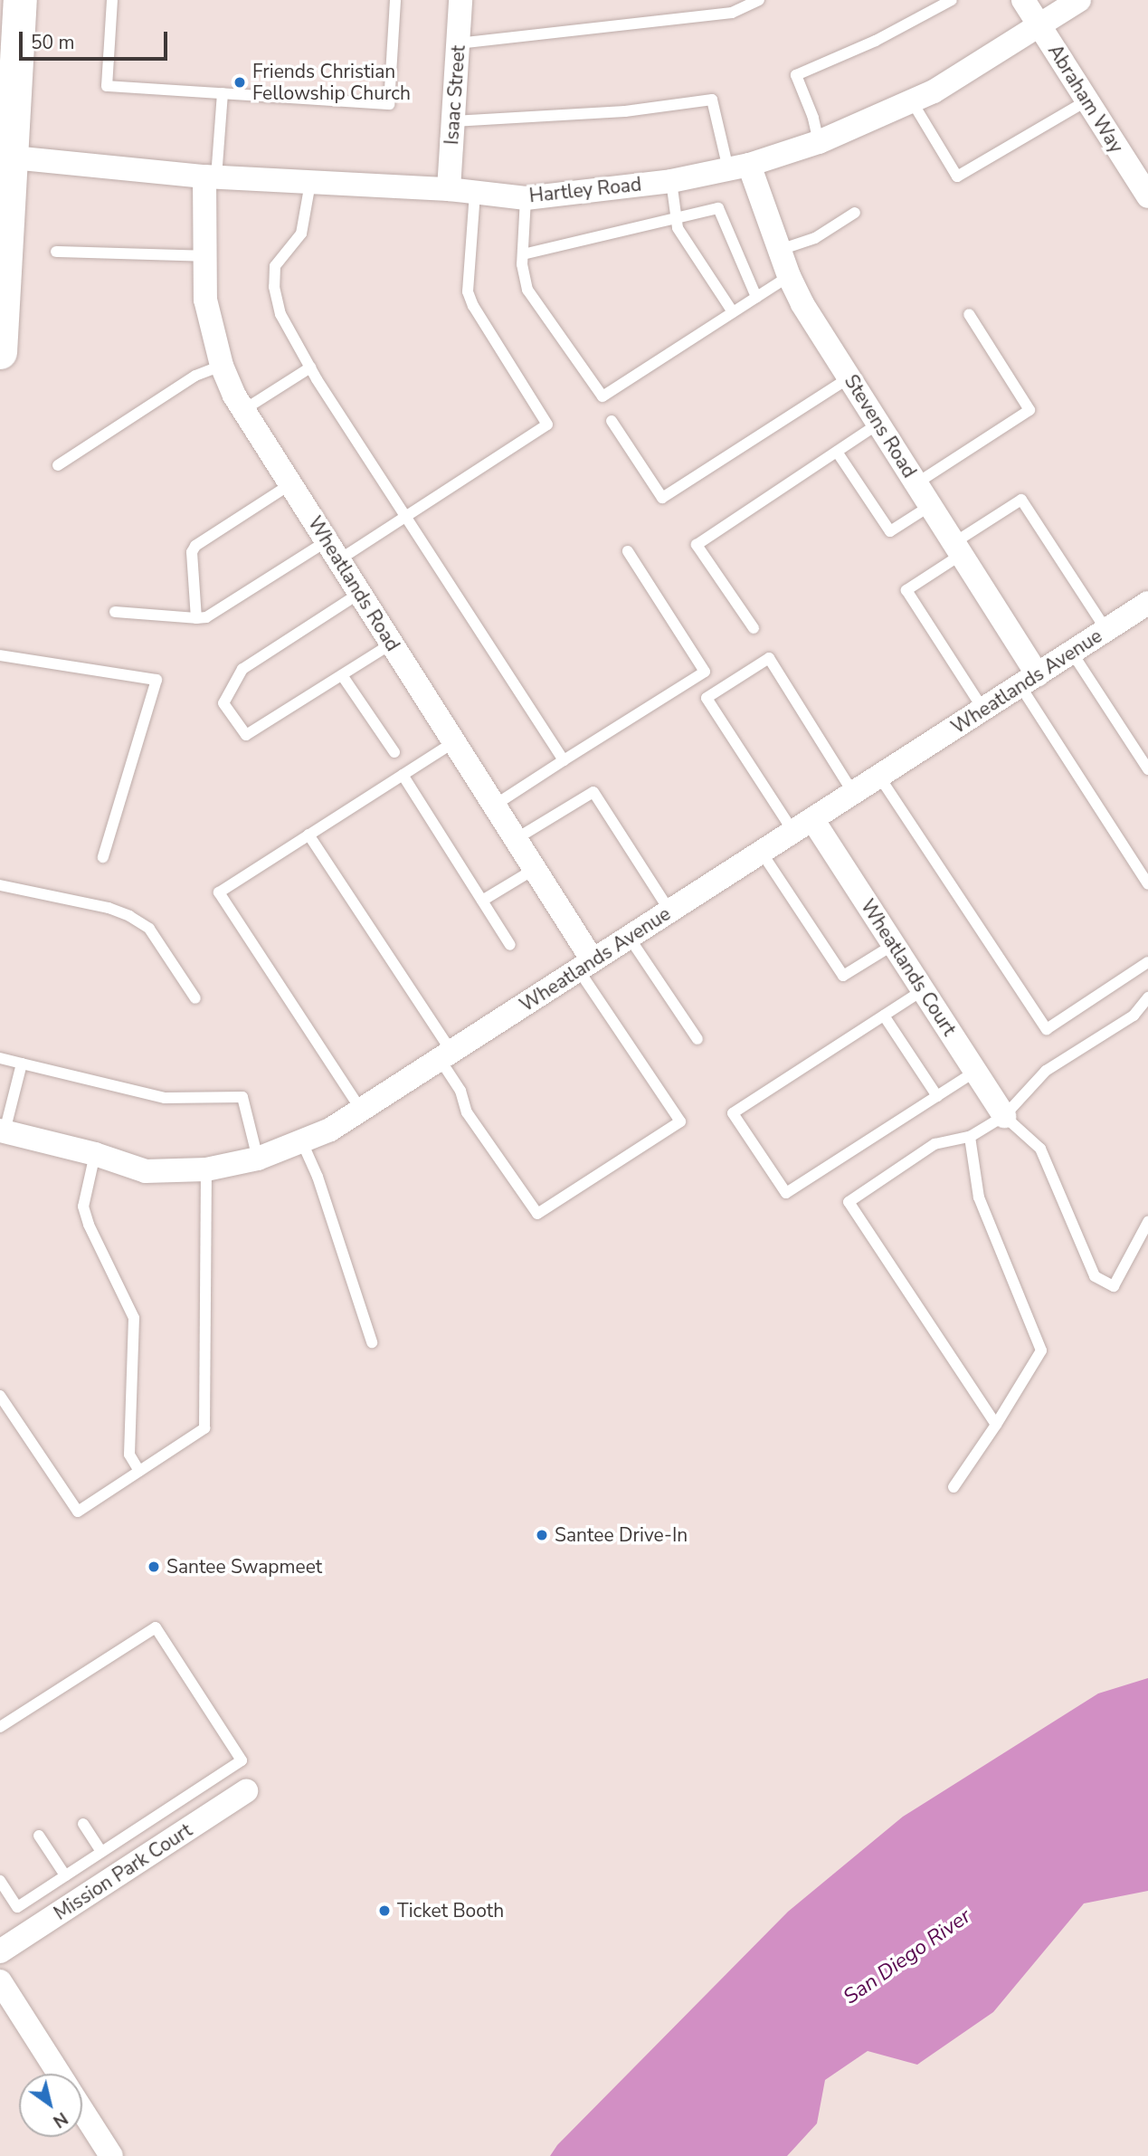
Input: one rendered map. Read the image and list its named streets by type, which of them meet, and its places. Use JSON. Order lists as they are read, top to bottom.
{
  "streets": {
    "street": [
      "Isaac Street",
      "Abraham Way",
      "Hartley Road",
      "Stevens Road",
      "Wheatlands Road",
      "Wheatlands Avenue",
      "Wheatlands Court",
      "Mission Park Court"
    ]
  },
  "crossings": [
    ["Isaac Street", "Hartley Road"],
    ["Abraham Way", "Hartley Road"],
    ["Hartley Road", "Stevens Road"],
    ["Hartley Road", "Wheatlands Road"],
    ["Stevens Road", "Wheatlands Avenue"],
    ["Wheatlands Road", "Wheatlands Avenue"],
    ["Wheatlands Avenue", "Wheatlands Court"]
  ],
  "water": ["San Diego River"],
  "places": [
    "Friends Christian Fellowship Church",
    "Santee Drive-In",
    "Santee Swapmeet",
    "Ticket Booth"
  ],
  "scale_bar": "50 m",
  "north": "bottom right"
}
